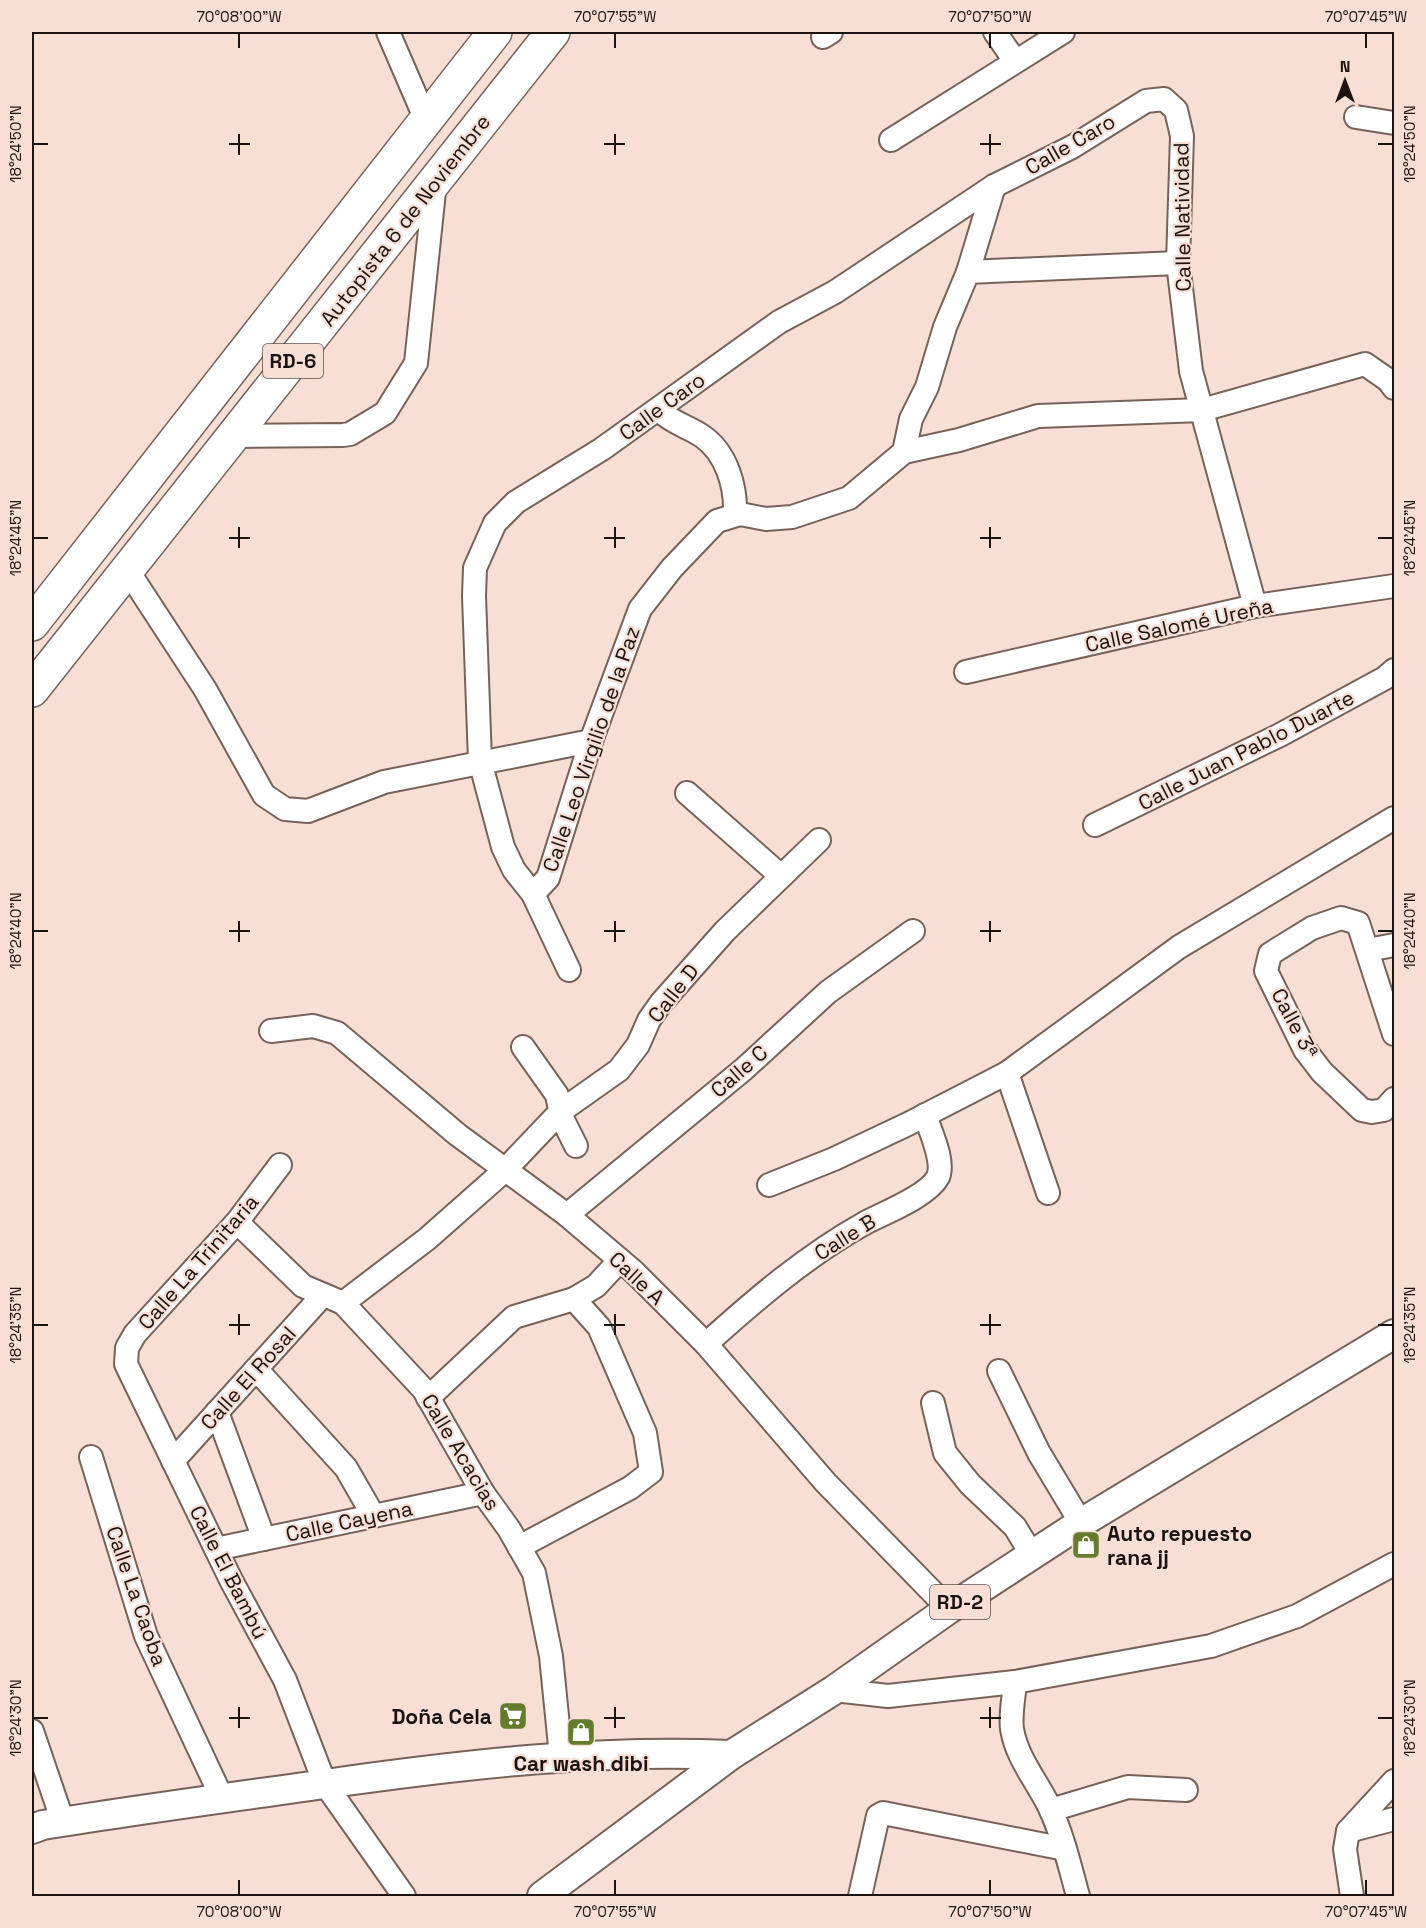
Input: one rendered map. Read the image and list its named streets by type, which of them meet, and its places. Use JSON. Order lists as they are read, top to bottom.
{
  "streets": {
    "highway": ["Autopista 6 de Noviembre", "RD-6"],
    "main road": ["RD-2"],
    "street": [
      "Calle Caro",
      "Calle Natividad",
      "Calle Salomé Ureña",
      "Calle Leo Virgilio de la Paz",
      "Calle Juan Pablo Duarte",
      "Calle D",
      "Calle 3ª",
      "Calle C",
      "Calle B",
      "Calle La Trinitaria",
      "Calle A",
      "Calle El Rosal",
      "Calle Acacias",
      "Calle Cayena",
      "Calle El Bambú",
      "Calle La Caoba"
    ]
  },
  "crossings": [
    ["Calle Caro", "Calle Natividad"],
    ["Calle Caro", "Calle Leo Virgilio de la Paz"],
    ["Calle D", "Calle A"],
    ["Calle D", "Calle El Rosal"],
    ["Calle C", "Calle A"],
    ["Calle B", "Calle A"],
    ["Calle La Trinitaria", "Calle Acacias"],
    ["Calle La Trinitaria", "Calle El Bambú"],
    ["Calle A", "Calle El Rosal"],
    ["Calle A", "RD-2"],
    ["Calle El Rosal", "Calle Acacias"],
    ["Calle El Rosal", "Calle El Bambú"],
    ["Calle Acacias", "Calle Cayena"],
    ["Calle Cayena", "Calle El Bambú"]
  ],
  "places": {
    "shop": ["Auto repuesto rana jj", "Car wash dibi"],
    "supermarket": ["Doña Cela"]
  },
  "north": "top",
  "coordinates": [
    "70°08'00\"W",
    "70°07'55\"W",
    "70°07'50\"W",
    "70°07'45\"W",
    "18°24'50\"N",
    "18°24'45\"N",
    "18°24'40\"N",
    "18°24'35\"N",
    "18°24'30\"N"
  ]
}
